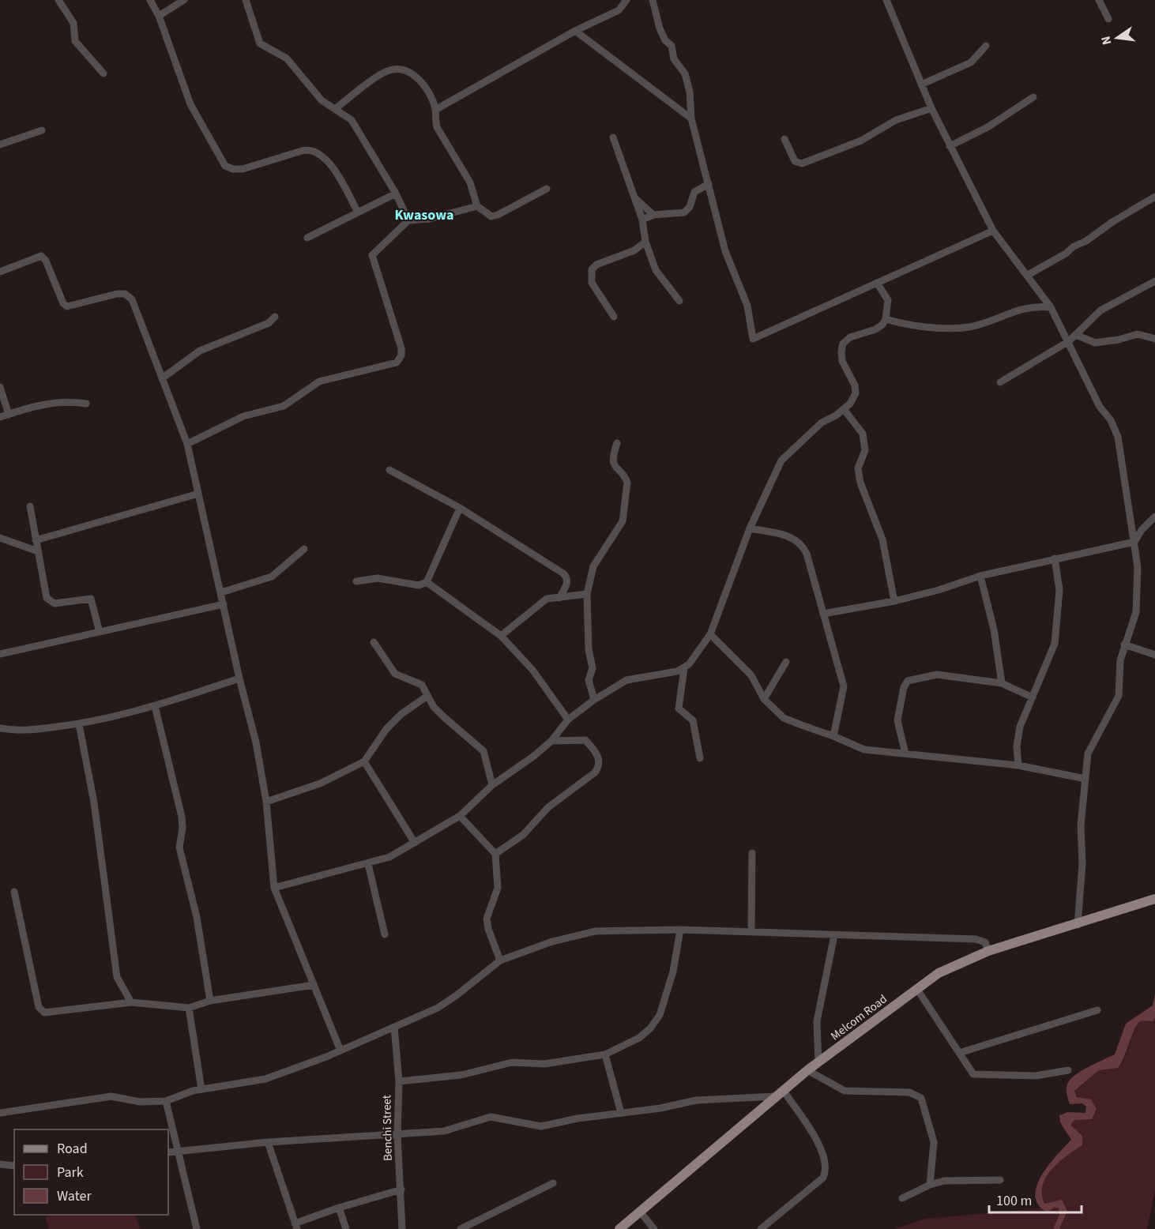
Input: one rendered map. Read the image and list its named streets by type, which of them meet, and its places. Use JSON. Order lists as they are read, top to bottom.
{
  "streets": {
    "main road": ["Melcom Road"],
    "street": ["Benchi Street"]
  },
  "districts": ["Kwasowa"],
  "legend": ["Road", "Park", "Water"],
  "scale_bar": "100 m",
  "north": "left"
}
